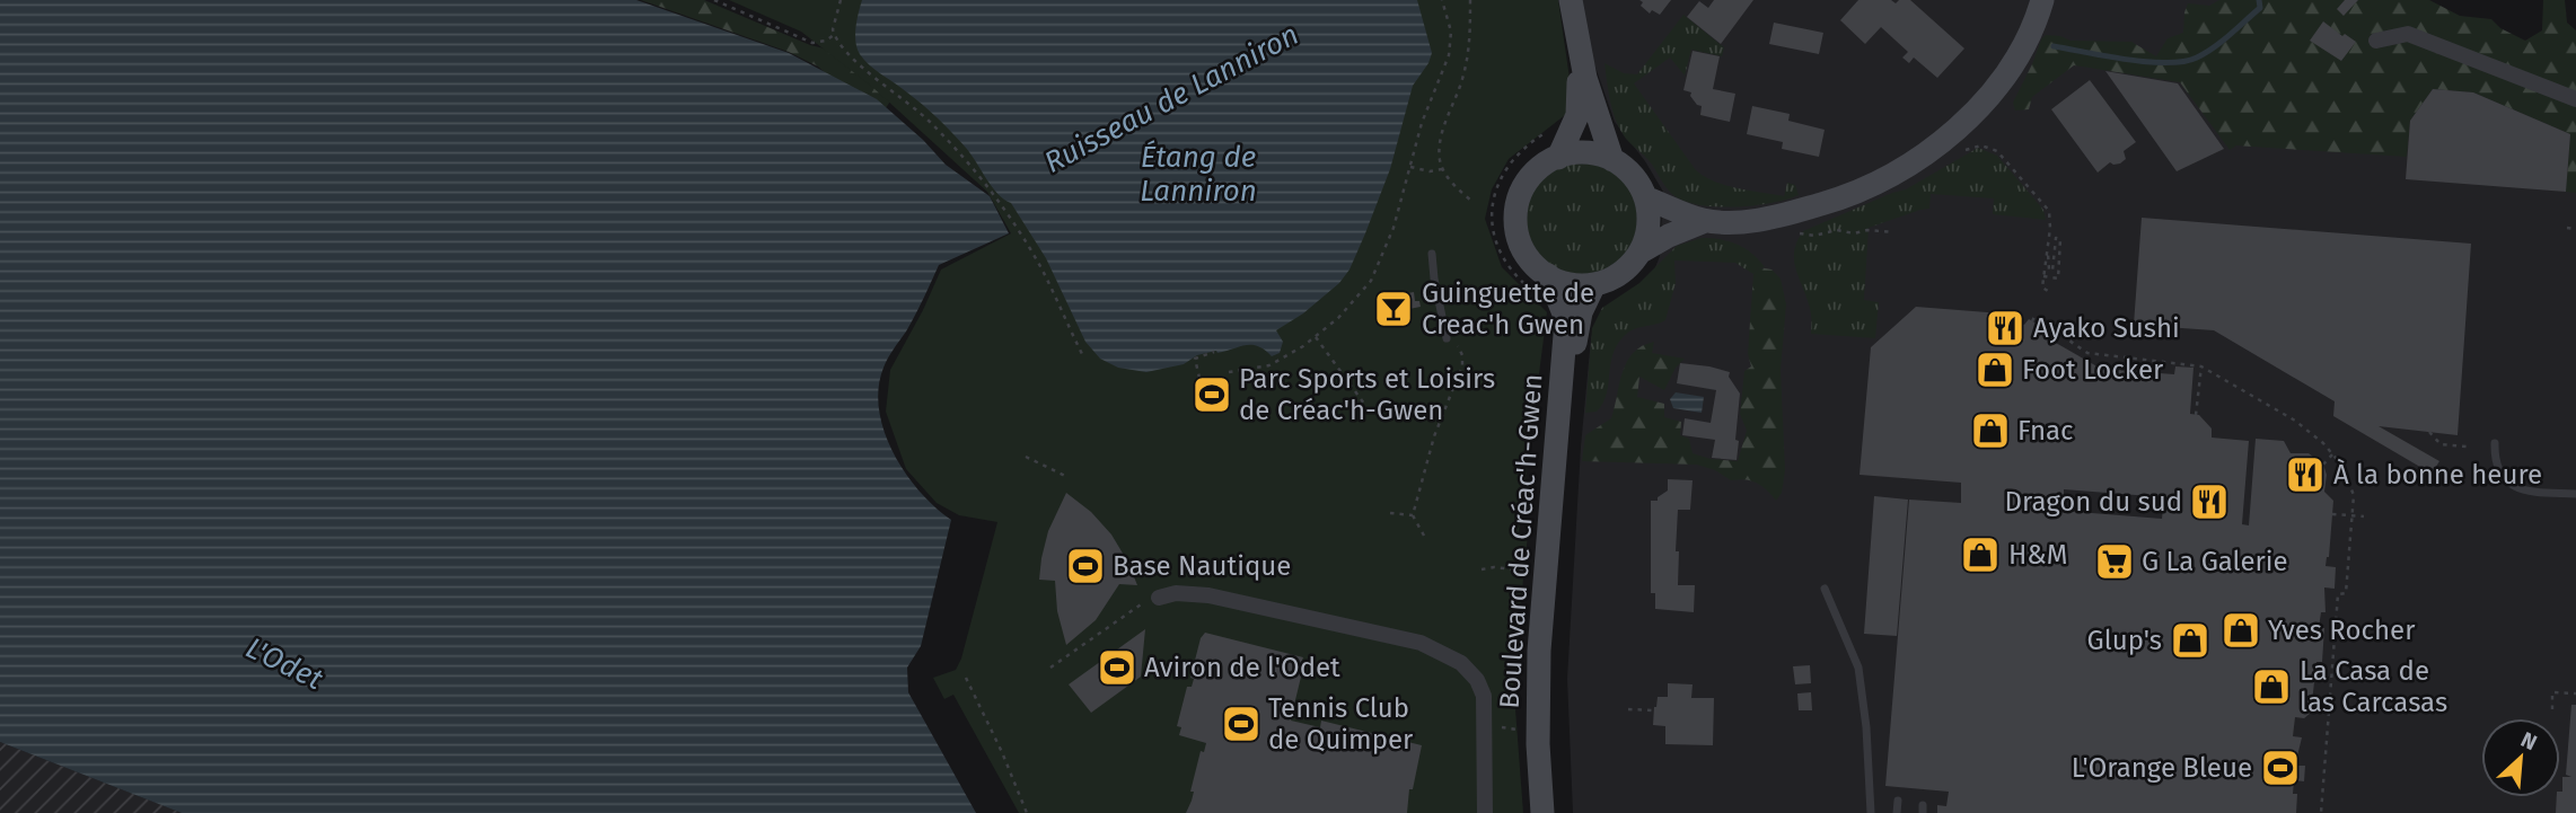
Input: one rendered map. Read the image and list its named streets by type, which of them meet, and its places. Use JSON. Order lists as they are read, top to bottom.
{
  "streets": {
    "street": ["Boulevard de Créac'h-Gwen"]
  },
  "water": ["Ruisseau de Lanniron", "Étang de Lanniron", "L'Odet"],
  "places": {
    "bar": ["Guinguette de Creac'h Gwen"],
    "restaurant": ["Ayako Sushi", "À la bonne heure", "Dragon du sud"],
    "shop": [
      "Foot Locker",
      "Fnac",
      "H&M",
      "Yves Rocher",
      "Glup's",
      "La Casa de las Carcasas"
    ],
    "sports": [
      "Parc Sports et Loisirs de Créac'h-Gwen",
      "Base Nautique",
      "Aviron de l'Odet",
      "Tennis Club de Quimper",
      "L'Orange Bleue"
    ],
    "supermarket": ["G La Galerie"]
  },
  "north": "top right"
}
